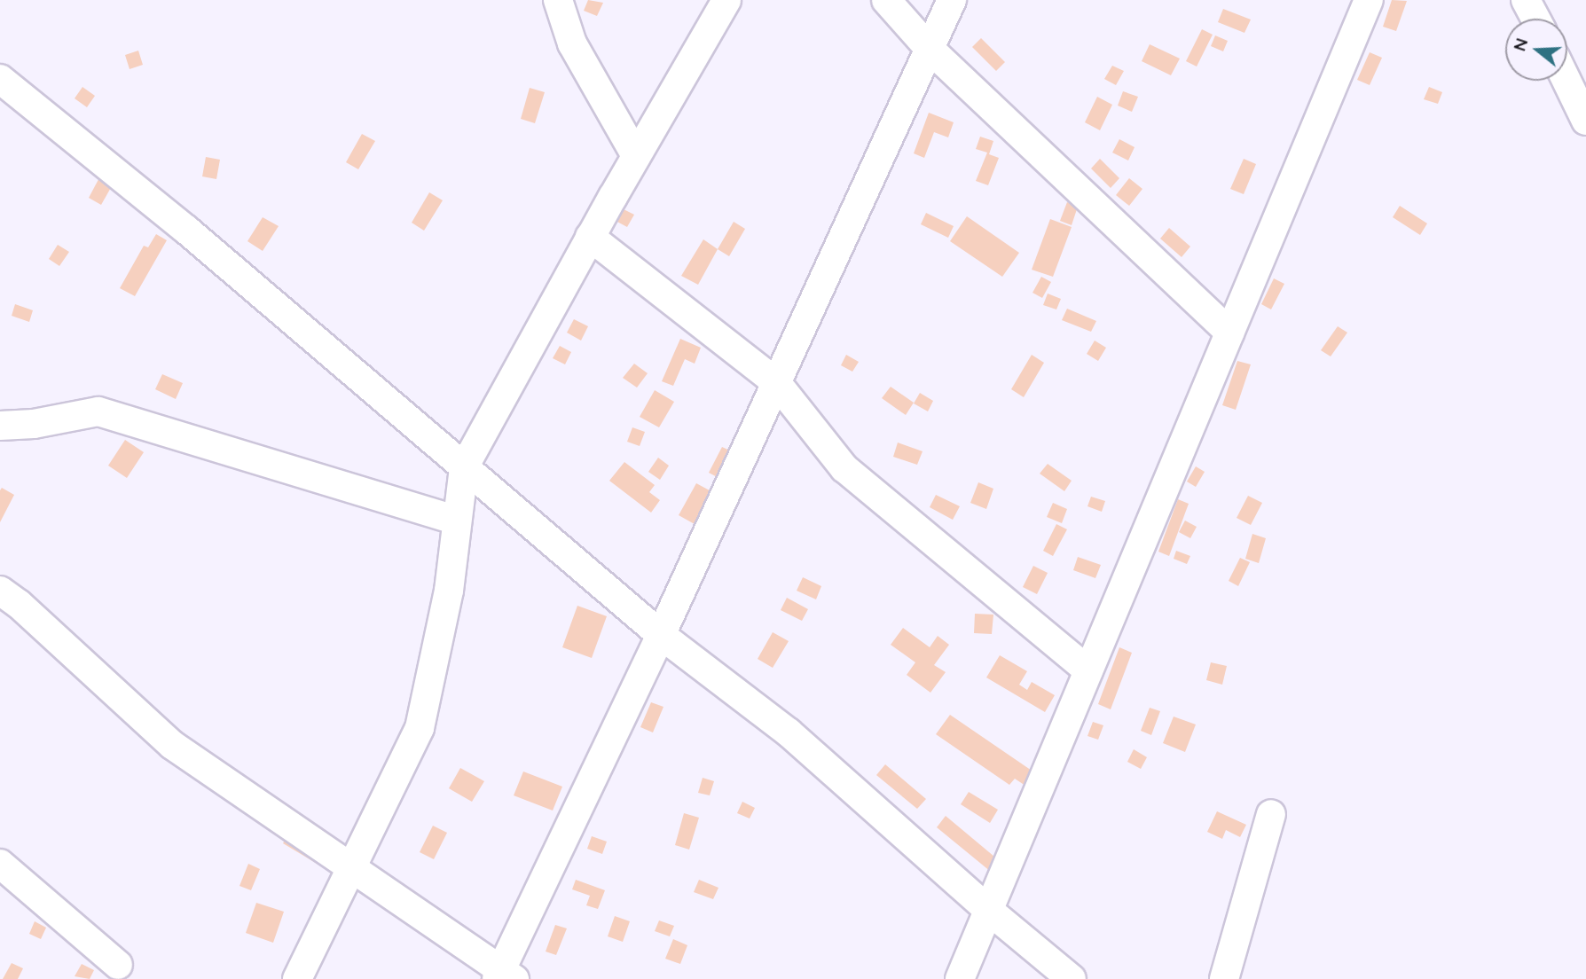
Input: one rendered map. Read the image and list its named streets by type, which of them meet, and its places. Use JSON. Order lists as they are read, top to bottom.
{
  "north": "left"
}
